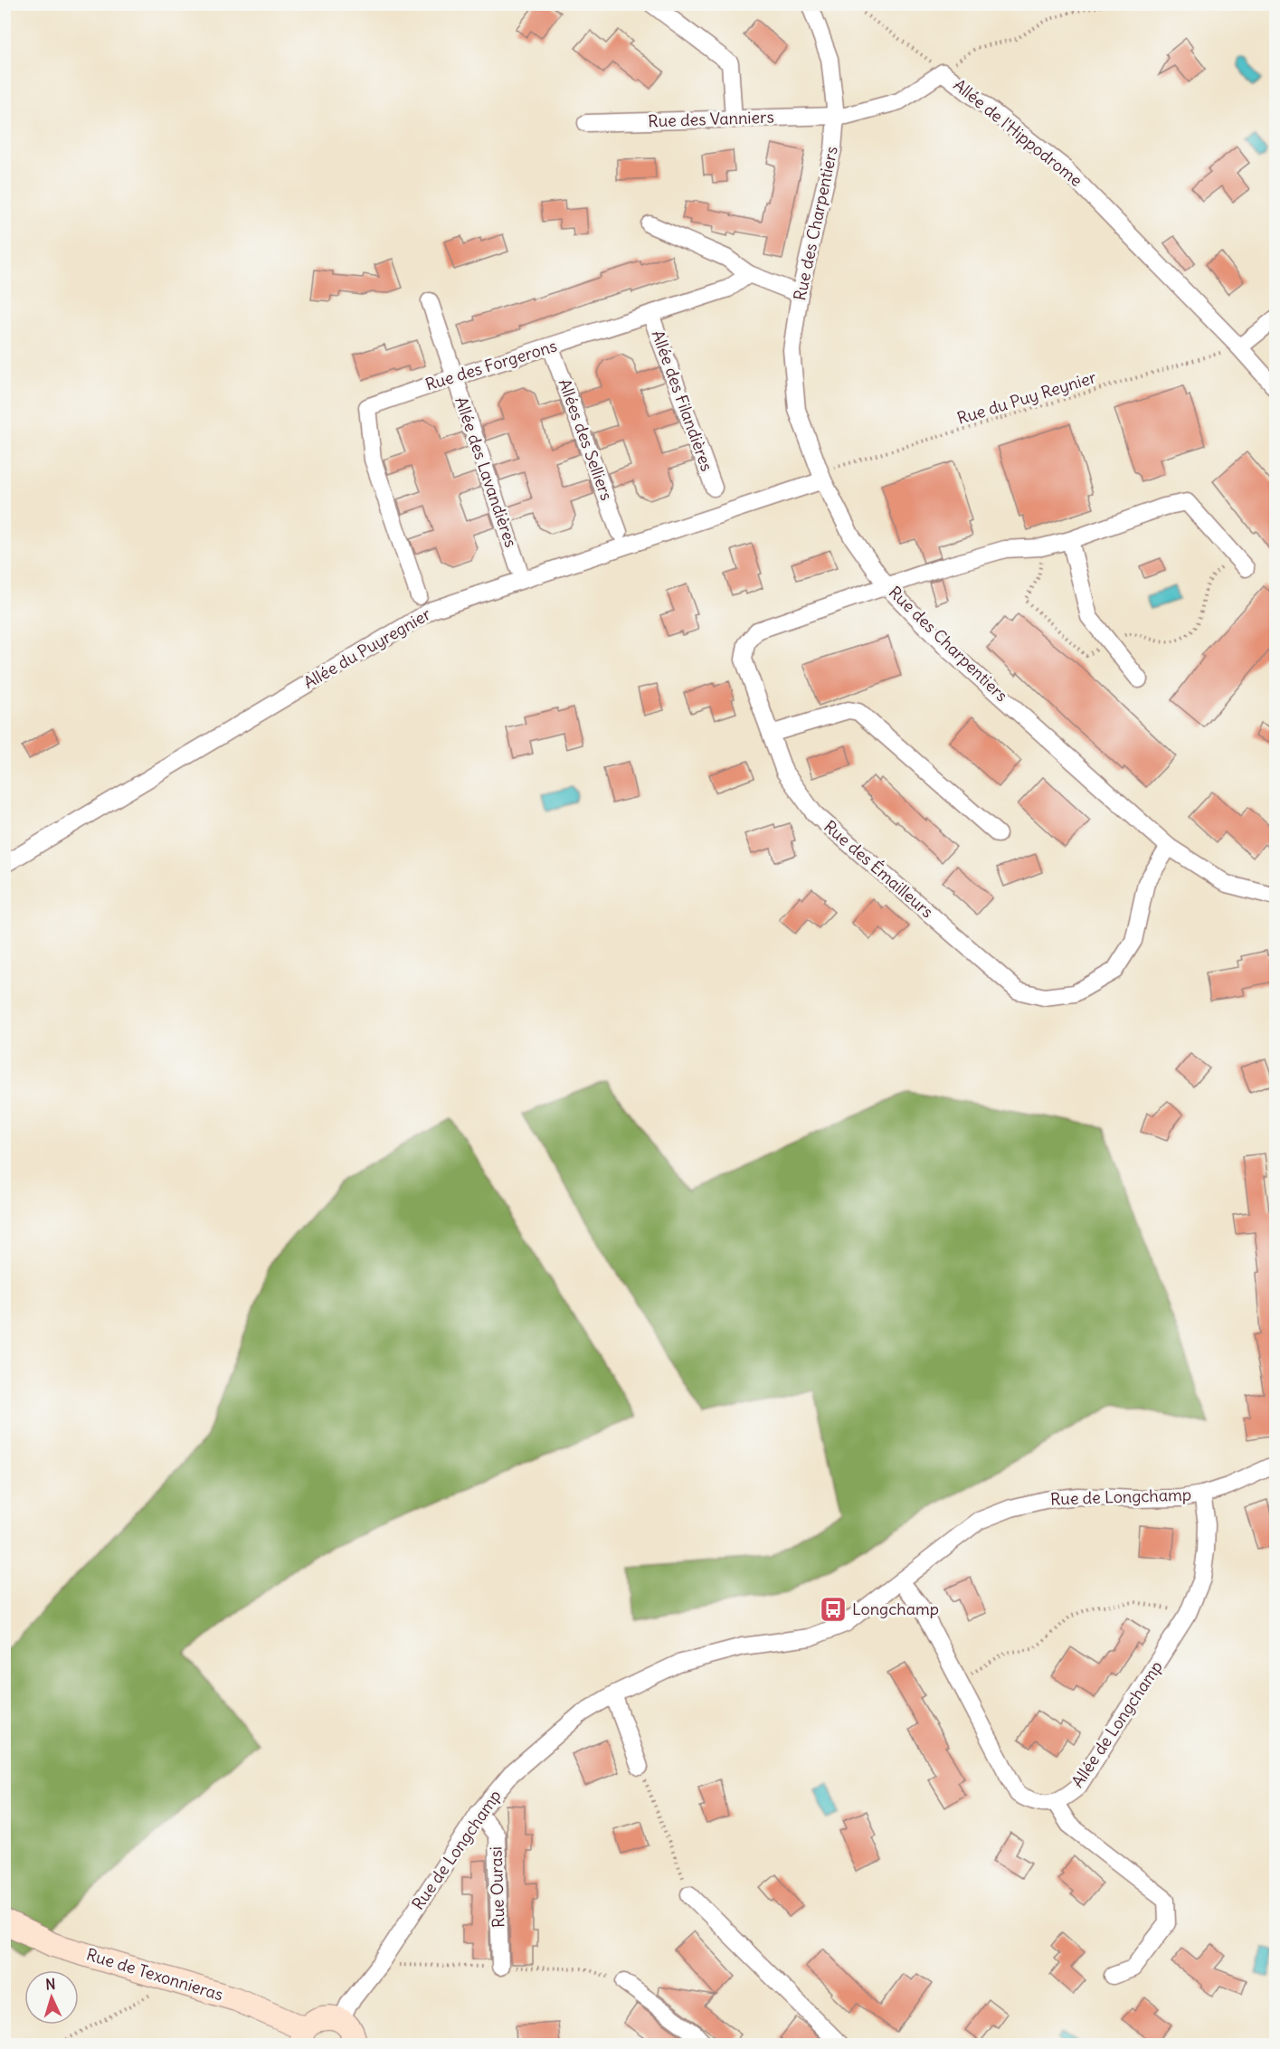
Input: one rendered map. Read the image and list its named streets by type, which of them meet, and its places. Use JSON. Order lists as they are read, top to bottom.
{
  "streets": {
    "main road": ["Rue de Texonnieras"],
    "street": [
      "Rue des Vanniers",
      "Allée de l'Hippodrome",
      "Rue des Charpentiers",
      "Rue des Forgerons",
      "Allée des Filandières",
      "Allées des Selliers",
      "Allée des Lavandières",
      "Allée du Puyregnier",
      "Rue des Émailleurs",
      "Rue de Longchamp",
      "Allée de Longchamp",
      "Rue Ourasi"
    ],
    "path": ["Rue du Puy Reynier"]
  },
  "crossings": [
    ["Rue des Vanniers", "Allée de l'Hippodrome"],
    ["Rue des Vanniers", "Rue des Charpentiers"],
    ["Allée de l'Hippodrome", "Rue des Charpentiers"],
    ["Allée de l'Hippodrome", "Rue du Puy Reynier"],
    ["Rue des Charpentiers", "Rue du Puy Reynier"],
    ["Rue des Charpentiers", "Allée du Puyregnier"],
    ["Rue des Charpentiers", "Rue des Émailleurs"],
    ["Rue des Forgerons", "Allée des Filandières"],
    ["Rue des Forgerons", "Allées des Selliers"],
    ["Rue des Forgerons", "Allée des Lavandières"],
    ["Rue du Puy Reynier", "Allée du Puyregnier"],
    ["Rue de Longchamp", "Allée de Longchamp"],
    ["Rue de Longchamp", "Rue Ourasi"]
  ],
  "places": {
    "bus stop": ["Longchamp"]
  },
  "north": "top"
}
